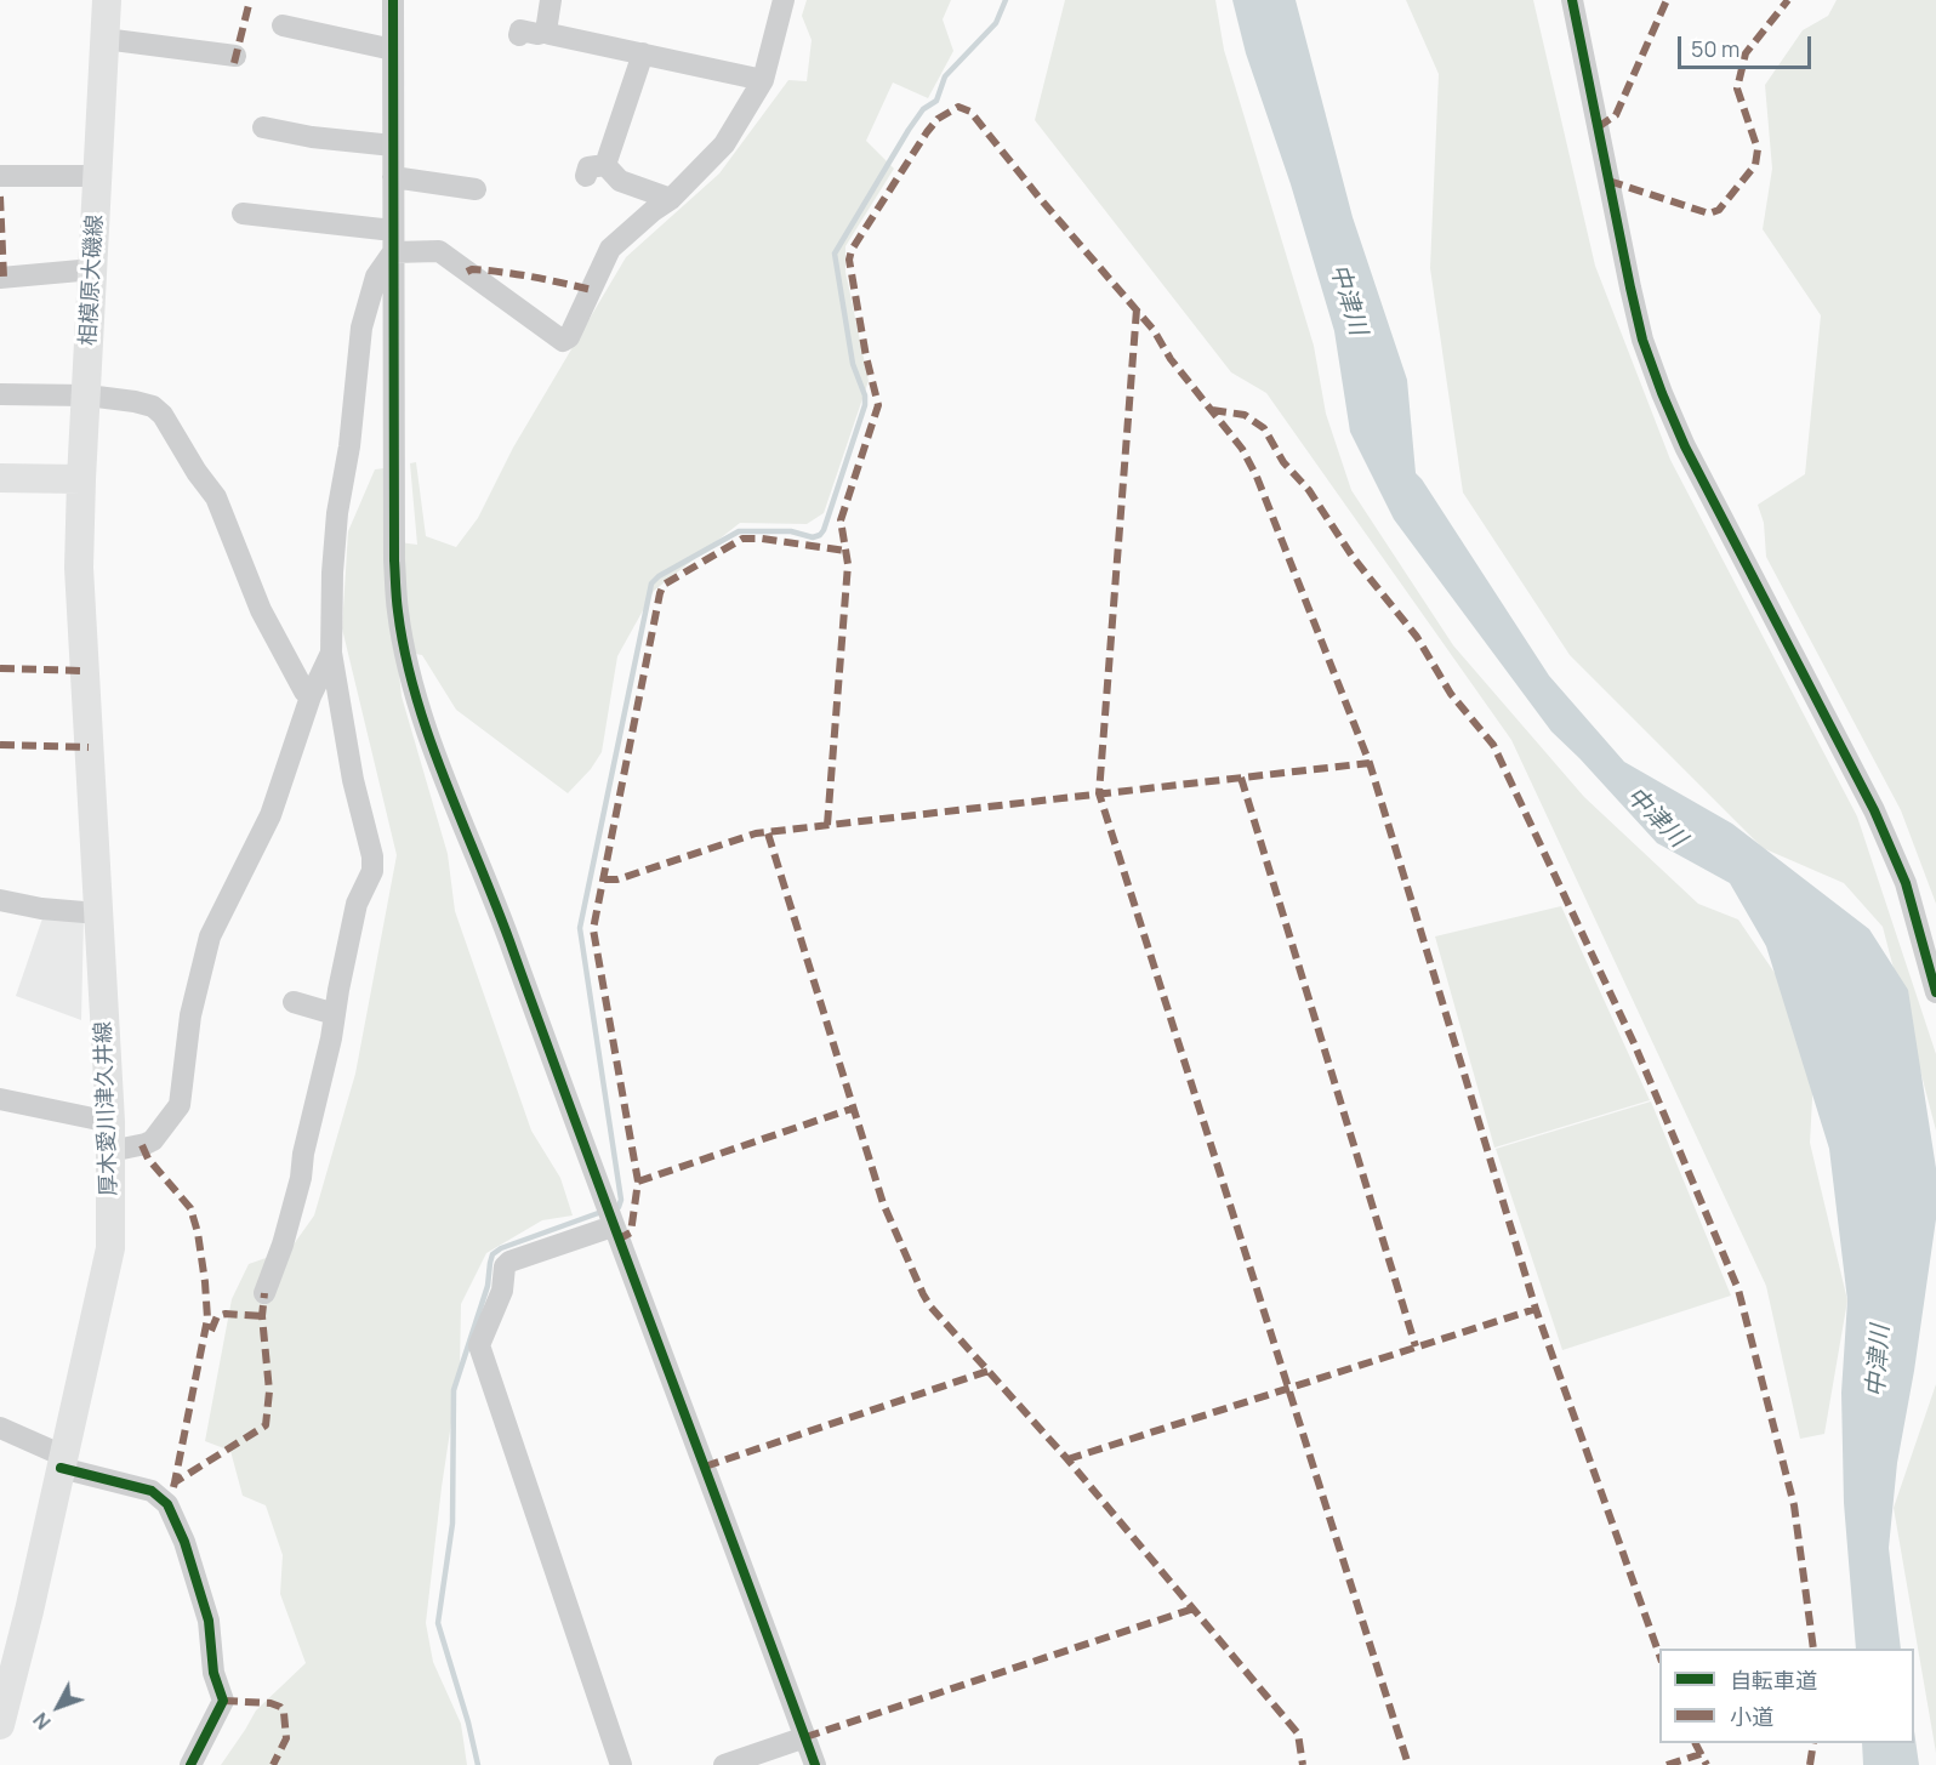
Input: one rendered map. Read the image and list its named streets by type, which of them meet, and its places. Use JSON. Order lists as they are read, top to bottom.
{
  "streets": {
    "main road": ["相模原大磯線", "厚木愛川津久井線"]
  },
  "crossings": [
    ["相模原大磯線", "厚木愛川津久井線"]
  ],
  "water": ["中津川"],
  "legend": ["自転車道", "小道"],
  "scale_bar": "50 m",
  "north": "bottom left"
}
